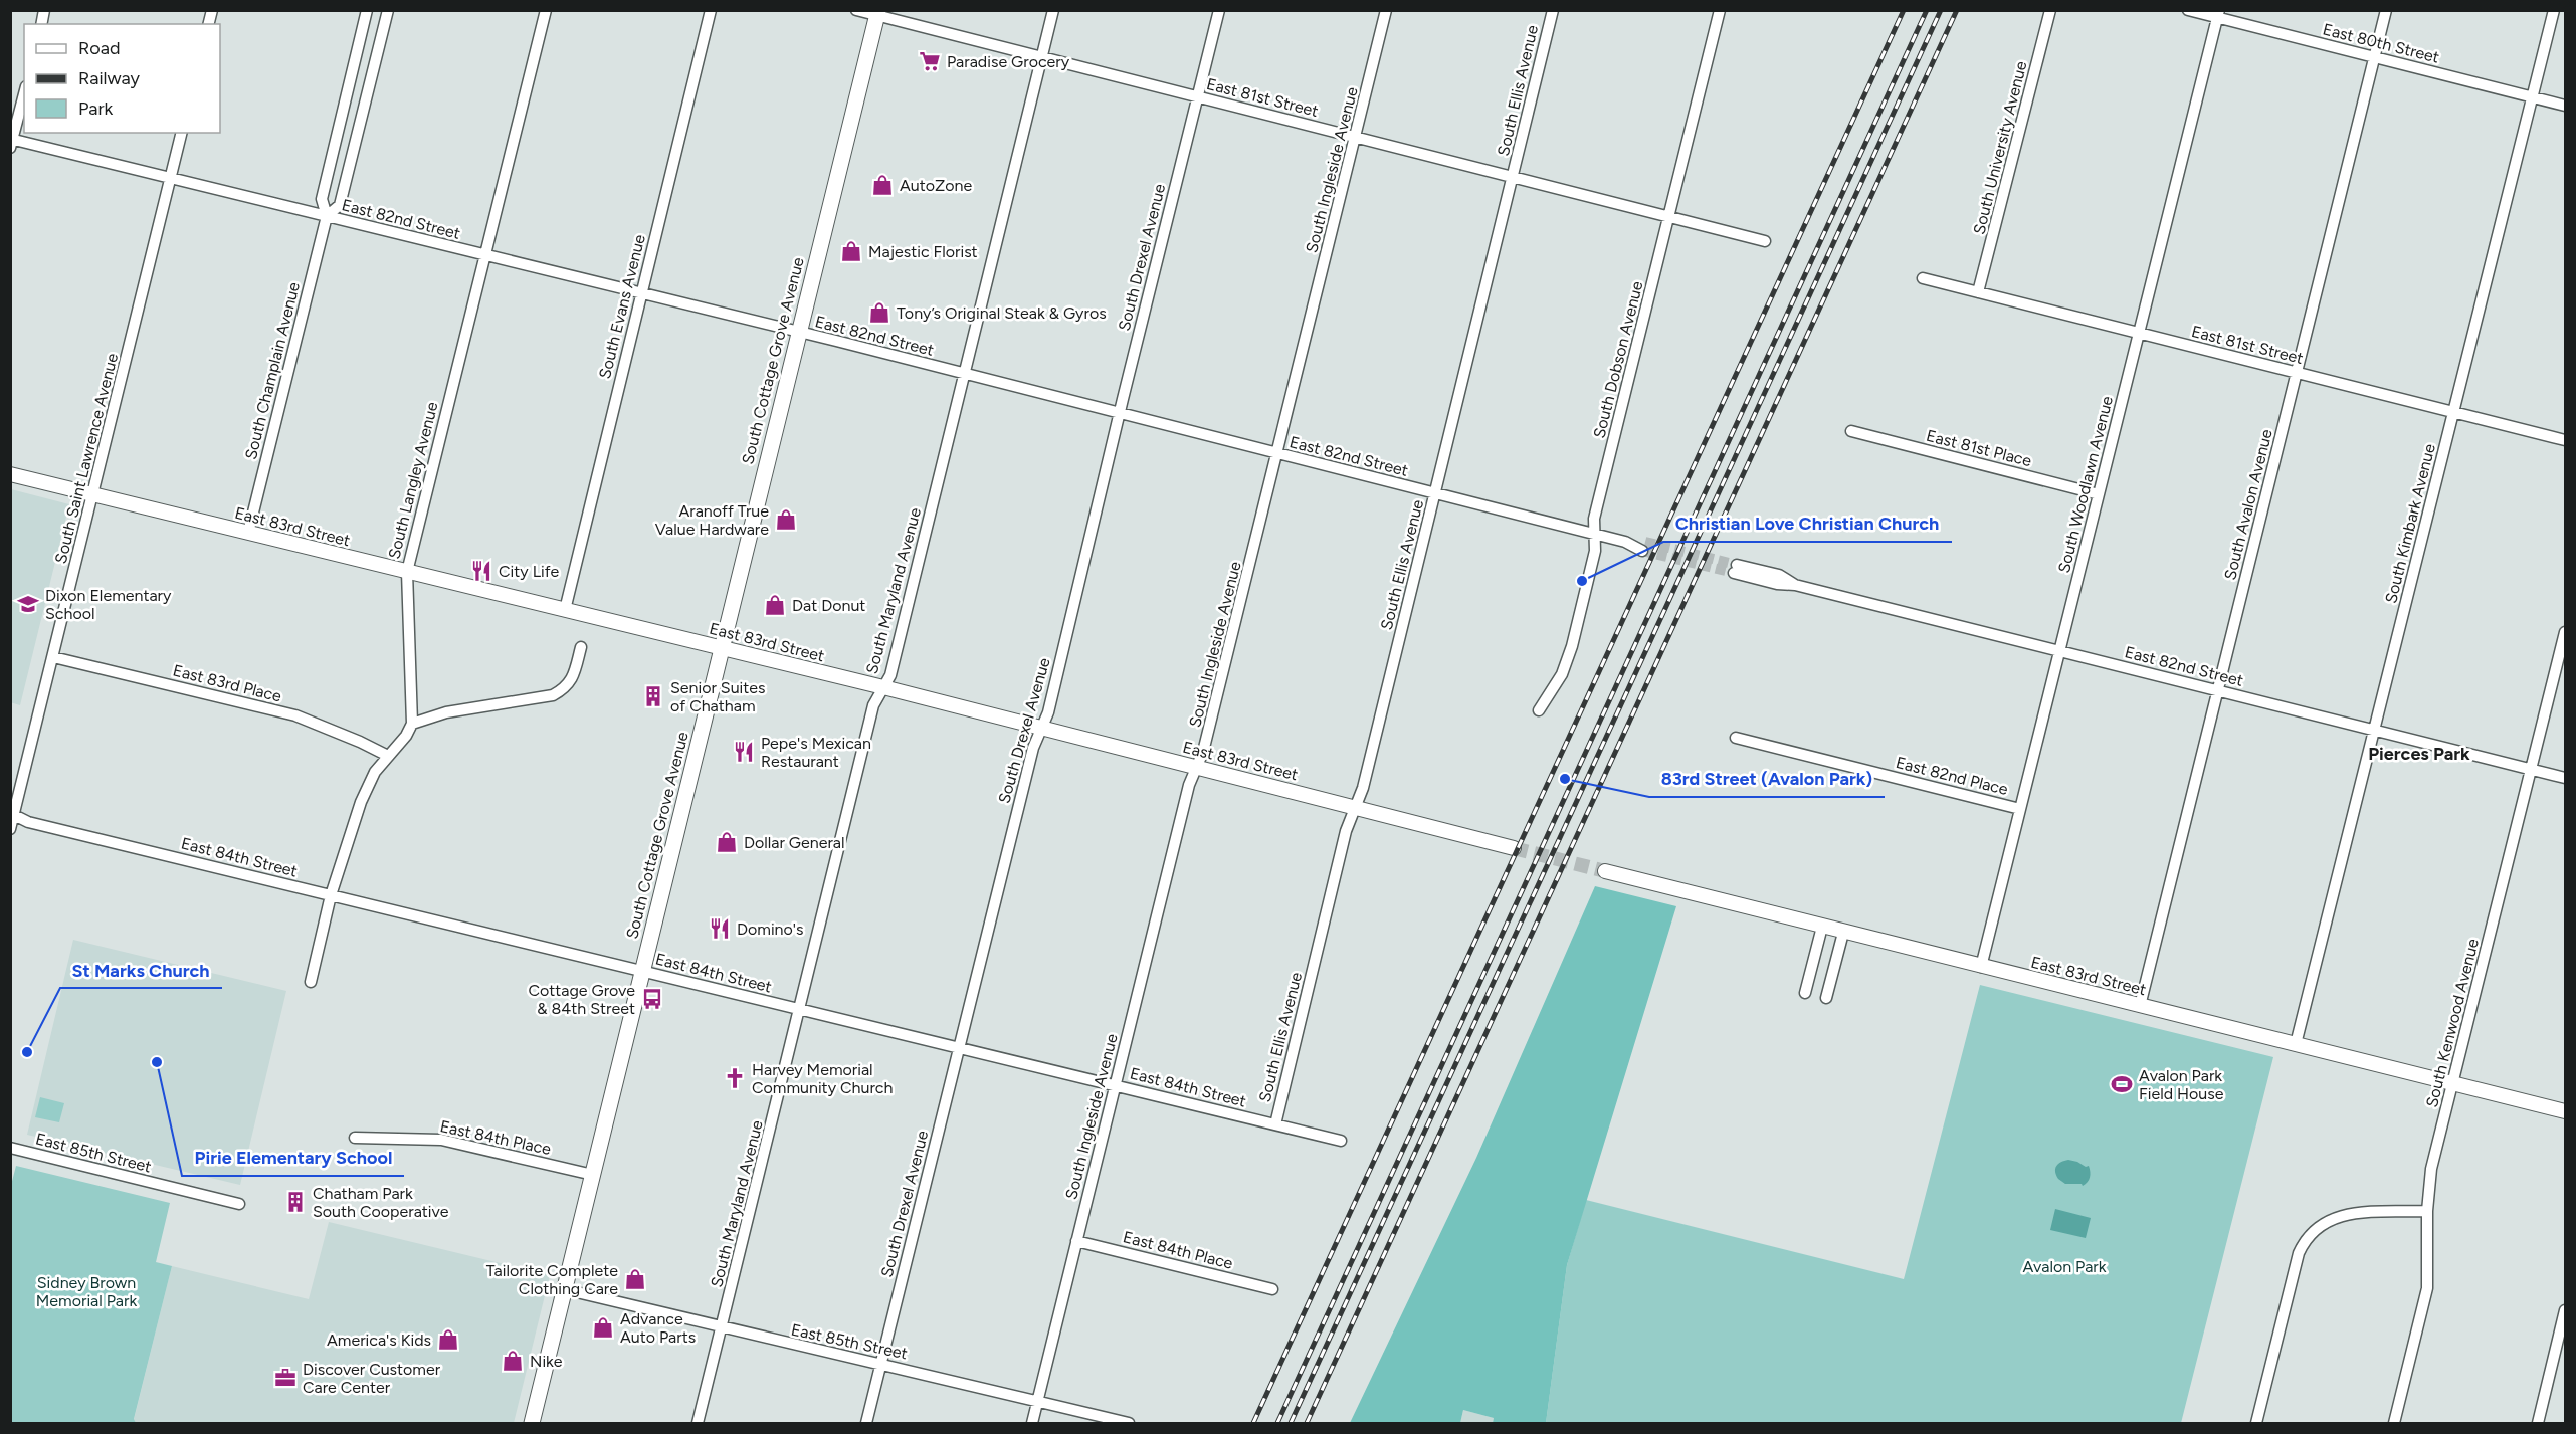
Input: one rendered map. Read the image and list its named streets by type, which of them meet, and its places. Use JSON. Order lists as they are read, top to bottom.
{
  "streets": {
    "main road": ["South Cottage Grove Avenue"],
    "street": [
      "East 80th Street",
      "South Ellis Avenue",
      "East 81st Street",
      "South University Avenue",
      "South Ingleside Avenue",
      "East 82nd Street",
      "South Drexel Avenue",
      "South Evans Avenue",
      "South Dobson Avenue",
      "South Champlain Avenue",
      "East 81st Place",
      "South Saint Lawrence Avenue",
      "South Langley Avenue",
      "South Woodlawn Avenue",
      "South Avalon Avenue",
      "South Kimbark Avenue",
      "East 83rd Street",
      "South Maryland Avenue",
      "East 83rd Place",
      "East 82nd Place",
      "East 84th Street",
      "South Kenwood Avenue",
      "East 84th Place",
      "East 85th Street"
    ]
  },
  "crossings": [
    ["East 80th Street", "South Woodlawn Avenue"],
    ["East 80th Street", "South Avalon Avenue"],
    ["East 80th Street", "South Kimbark Avenue"],
    ["South Ellis Avenue", "East 81st Street"],
    ["South Ellis Avenue", "East 82nd Street"],
    ["South Ellis Avenue", "East 83rd Street"],
    ["South Ellis Avenue", "East 84th Street"],
    ["East 81st Street", "South University Avenue"],
    ["East 81st Street", "South Ingleside Avenue"],
    ["East 81st Street", "South Drexel Avenue"],
    ["East 81st Street", "South Dobson Avenue"],
    ["East 81st Street", "South Cottage Grove Avenue"],
    ["East 81st Street", "South Woodlawn Avenue"],
    ["East 81st Street", "South Avalon Avenue"],
    ["East 81st Street", "South Kimbark Avenue"],
    ["East 81st Street", "South Maryland Avenue"],
    ["South Ingleside Avenue", "East 82nd Street"],
    ["South Ingleside Avenue", "East 83rd Street"],
    ["South Ingleside Avenue", "East 84th Street"],
    ["South Ingleside Avenue", "East 84th Place"],
    ["South Ingleside Avenue", "East 85th Street"],
    ["East 82nd Street", "South Drexel Avenue"],
    ["East 82nd Street", "South Evans Avenue"],
    ["East 82nd Street", "South Dobson Avenue"],
    ["East 82nd Street", "South Cottage Grove Avenue"],
    ["East 82nd Street", "South Champlain Avenue"],
    ["East 82nd Street", "South Saint Lawrence Avenue"],
    ["East 82nd Street", "South Langley Avenue"],
    ["East 82nd Street", "South Woodlawn Avenue"],
    ["East 82nd Street", "South Avalon Avenue"],
    ["East 82nd Street", "South Kimbark Avenue"],
    ["East 82nd Street", "South Maryland Avenue"],
    ["East 82nd Street", "South Kenwood Avenue"],
    ["South Drexel Avenue", "East 83rd Street"],
    ["South Drexel Avenue", "East 84th Street"],
    ["South Drexel Avenue", "East 85th Street"],
    ["South Evans Avenue", "East 83rd Street"],
    ["South Cottage Grove Avenue", "East 83rd Street"],
    ["South Cottage Grove Avenue", "East 84th Street"],
    ["South Cottage Grove Avenue", "East 84th Place"],
    ["South Cottage Grove Avenue", "East 85th Street"],
    ["South Champlain Avenue", "East 83rd Street"],
    ["East 81st Place", "South Woodlawn Avenue"],
    ["South Saint Lawrence Avenue", "East 83rd Street"],
    ["South Saint Lawrence Avenue", "East 83rd Place"],
    ["South Saint Lawrence Avenue", "East 84th Street"],
    ["South Langley Avenue", "East 83rd Street"],
    ["South Woodlawn Avenue", "East 83rd Street"],
    ["South Woodlawn Avenue", "East 82nd Place"],
    ["South Avalon Avenue", "East 83rd Street"],
    ["South Kimbark Avenue", "East 83rd Street"],
    ["East 83rd Street", "South Maryland Avenue"],
    ["East 83rd Street", "South Kenwood Avenue"],
    ["South Maryland Avenue", "East 84th Street"],
    ["South Maryland Avenue", "East 85th Street"]
  ],
  "districts": ["Pierces Park"],
  "parks": ["Avalon Park", "Sidney Brown Memorial Park"],
  "places": {
    "supermarket": ["Paradise Grocery"],
    "shop": [
      "AutoZone",
      "Majestic Florist",
      "Tony’s Original Steak & Gyros",
      "Aranoff True Value Hardware",
      "Dat Donut",
      "Dollar General",
      "Tailorite Complete Clothing Care",
      "Advance Auto Parts",
      "America's Kids",
      "Nike"
    ],
    "restaurant": ["City Life", "Pepe's Mexican Restaurant", "Domino's"],
    "other": [
      "Christian Love Christian Church",
      "83rd Street (Avalon Park)",
      "St Marks Church",
      "Pirie Elementary School"
    ],
    "school or university": ["Dixon Elementary School"],
    "building": ["Senior Suites of Chatham", "Chatham Park South Cooperative"],
    "bus stop": ["Cottage Grove & 84th Street"],
    "church": ["Harvey Memorial Community Church"],
    "sports": ["Avalon Park Field House"],
    "office": ["Discover Customer Care Center"]
  },
  "legend": ["Road", "Railway", "Park"]
}
